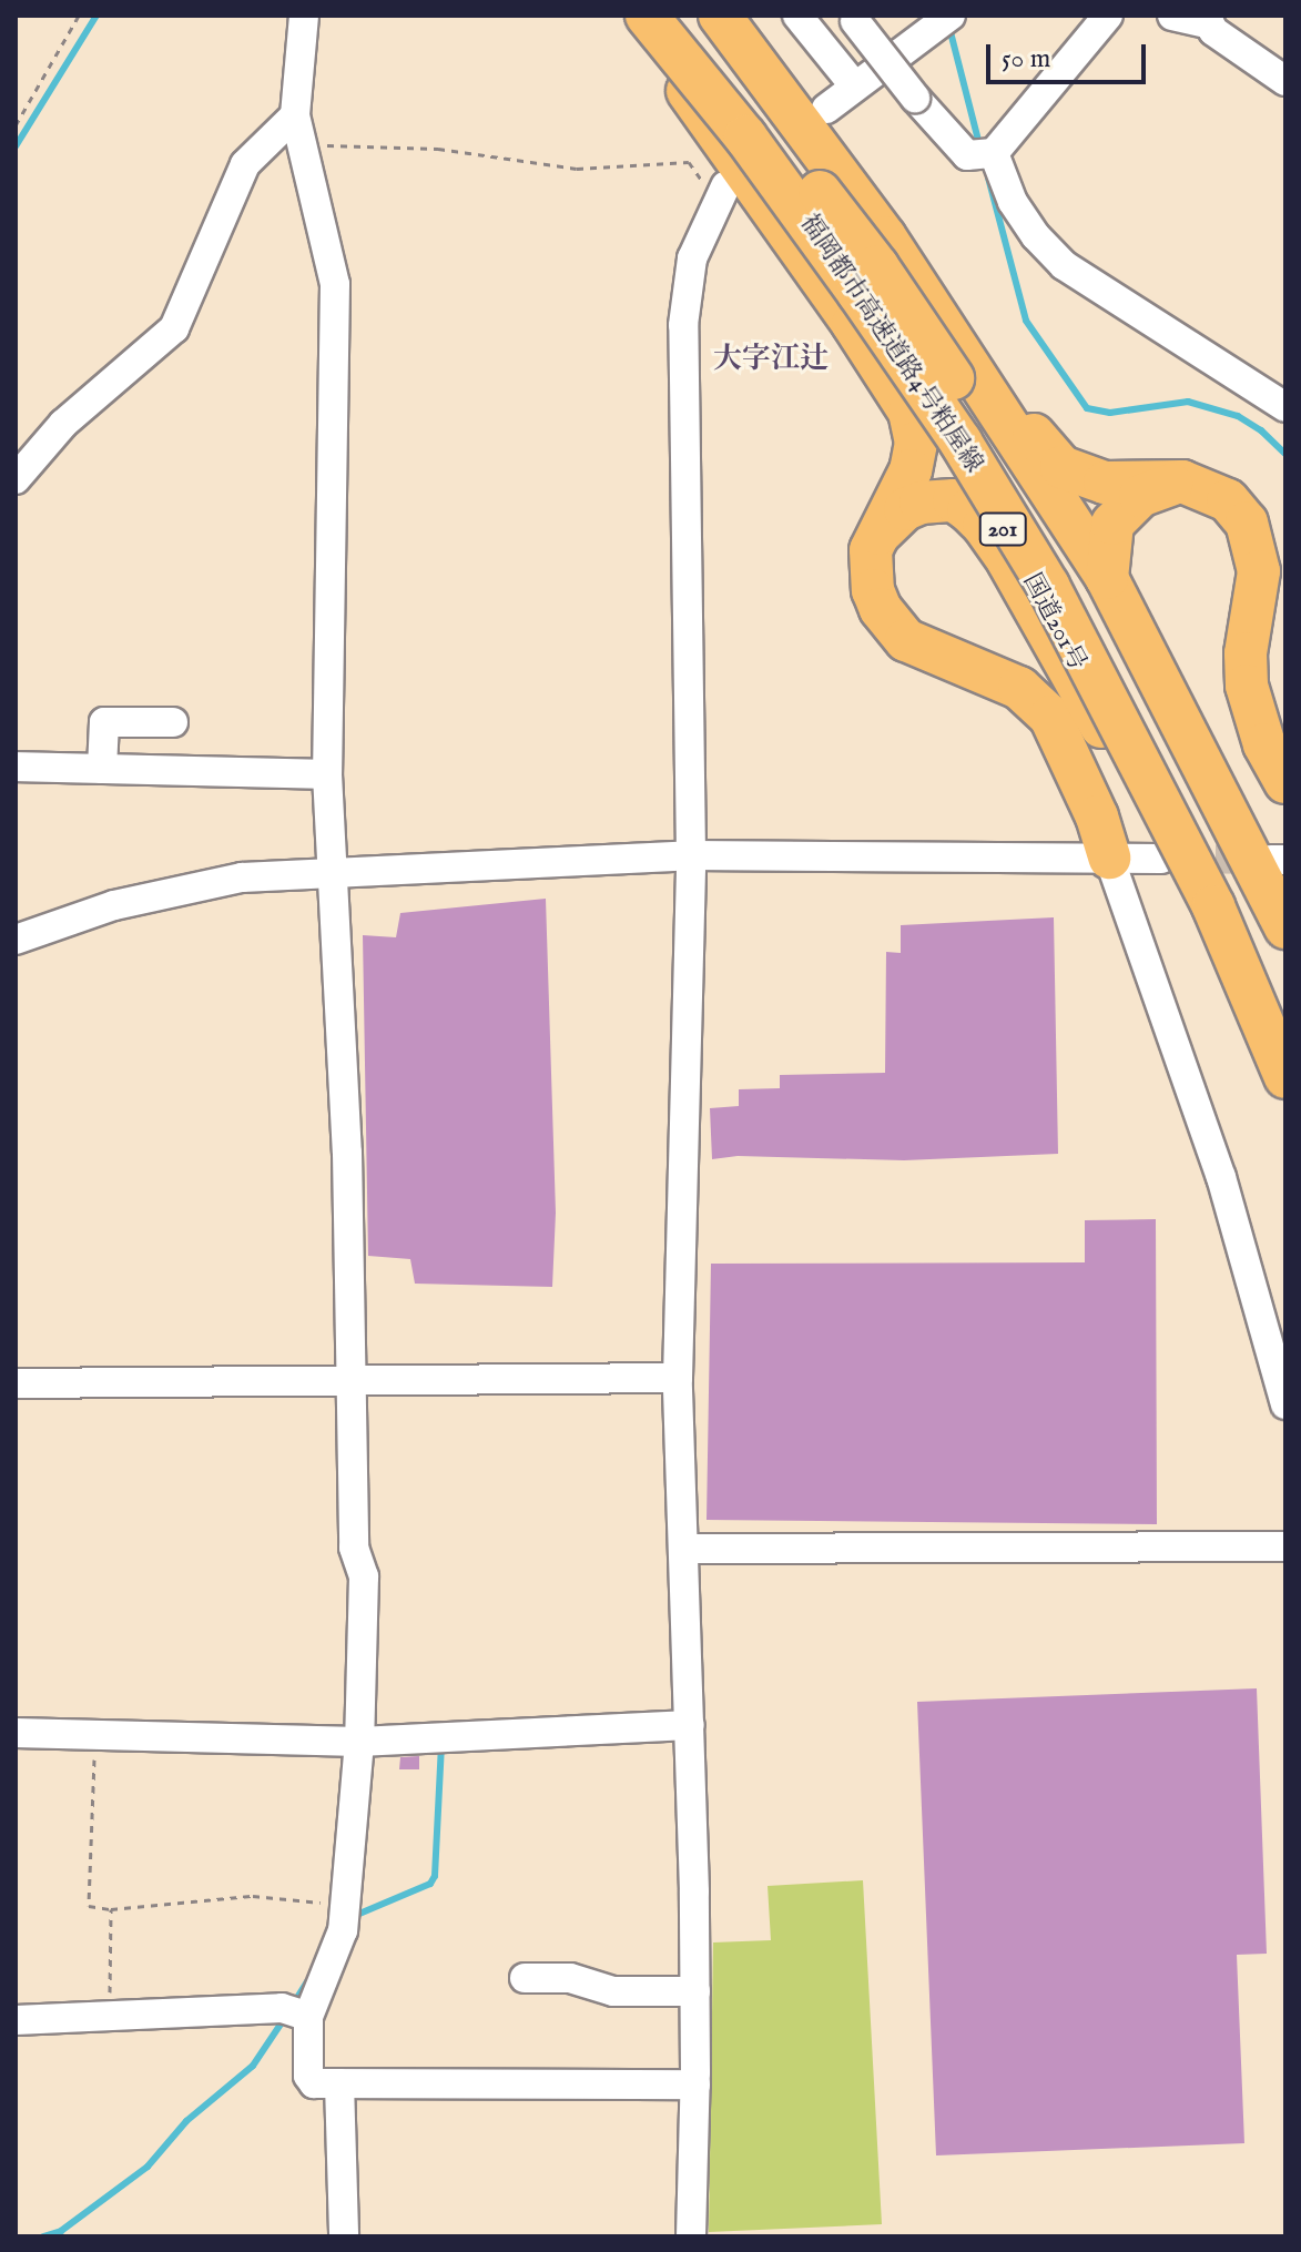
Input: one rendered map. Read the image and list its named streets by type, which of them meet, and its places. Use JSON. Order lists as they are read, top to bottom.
{
  "streets": {
    "highway": ["福岡都市高速道路4号粕屋線", "201", "国道201号"]
  },
  "districts": ["大字江辻"],
  "scale_bar": "50 m"
}
